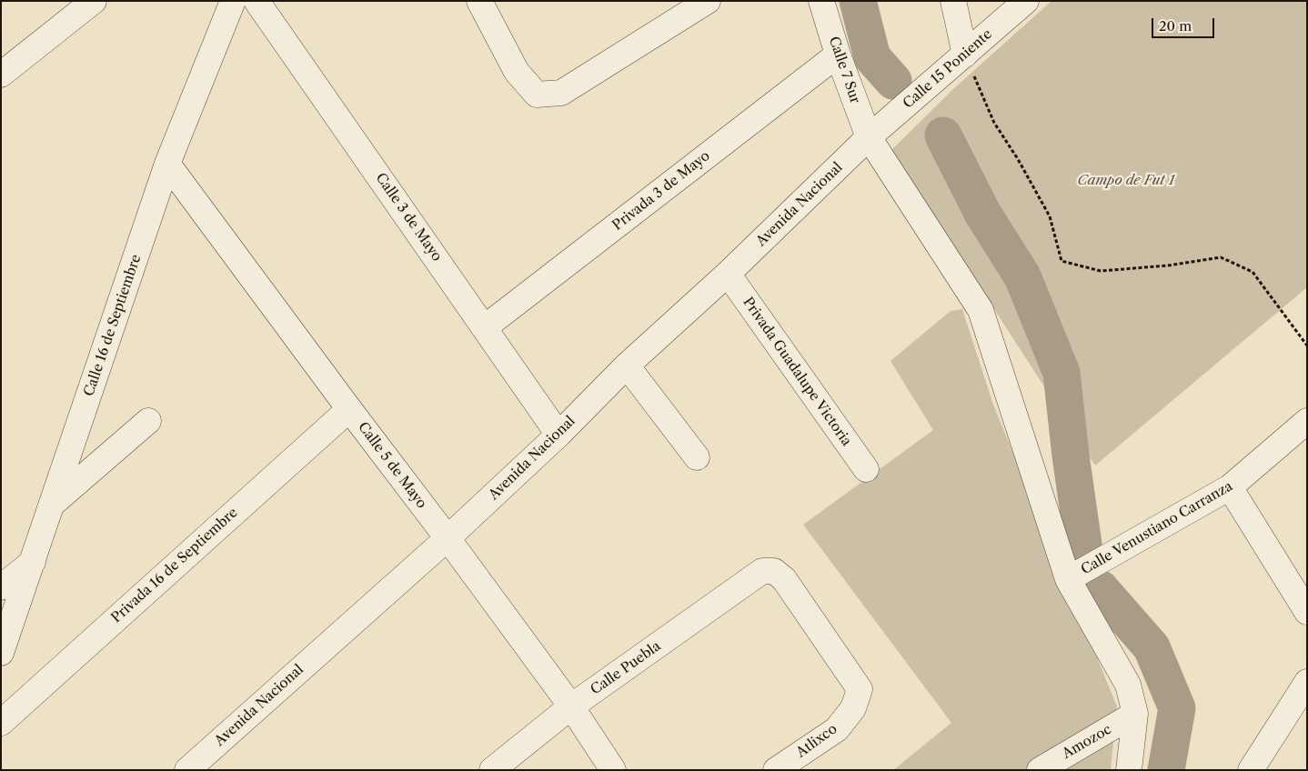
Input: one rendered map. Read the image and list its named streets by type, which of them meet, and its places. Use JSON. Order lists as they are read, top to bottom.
{
  "streets": {
    "street": [
      "Calle 15 Poniente",
      "Calle 7 Sur",
      "Privada 3 de Mayo",
      "Avenida Nacional",
      "Calle 3 de Mayo",
      "Calle 16 de Septiembre",
      "Privada Guadalupe Victoria",
      "Calle 5 de Mayo",
      "Calle Venustiano Carranza",
      "Privada 16 de Septiembre",
      "Calle Puebla",
      "Atlixco",
      "Amozoc"
    ]
  },
  "crossings": [
    ["Calle 15 Poniente", "Calle 7 Sur"],
    ["Calle 15 Poniente", "Avenida Nacional"],
    ["Calle 7 Sur", "Privada 3 de Mayo"],
    ["Calle 7 Sur", "Avenida Nacional"],
    ["Calle 7 Sur", "Calle Venustiano Carranza"],
    ["Calle 7 Sur", "Amozoc"],
    ["Privada 3 de Mayo", "Calle 3 de Mayo"],
    ["Avenida Nacional", "Calle 3 de Mayo"],
    ["Avenida Nacional", "Privada Guadalupe Victoria"],
    ["Avenida Nacional", "Calle 5 de Mayo"],
    ["Calle 16 de Septiembre", "Calle 5 de Mayo"],
    ["Calle 5 de Mayo", "Privada 16 de Septiembre"],
    ["Calle 5 de Mayo", "Calle Puebla"],
    ["Calle Puebla", "Atlixco"]
  ],
  "parks": ["Campo de Fut 1"],
  "scale_bar": "20 m"
}
